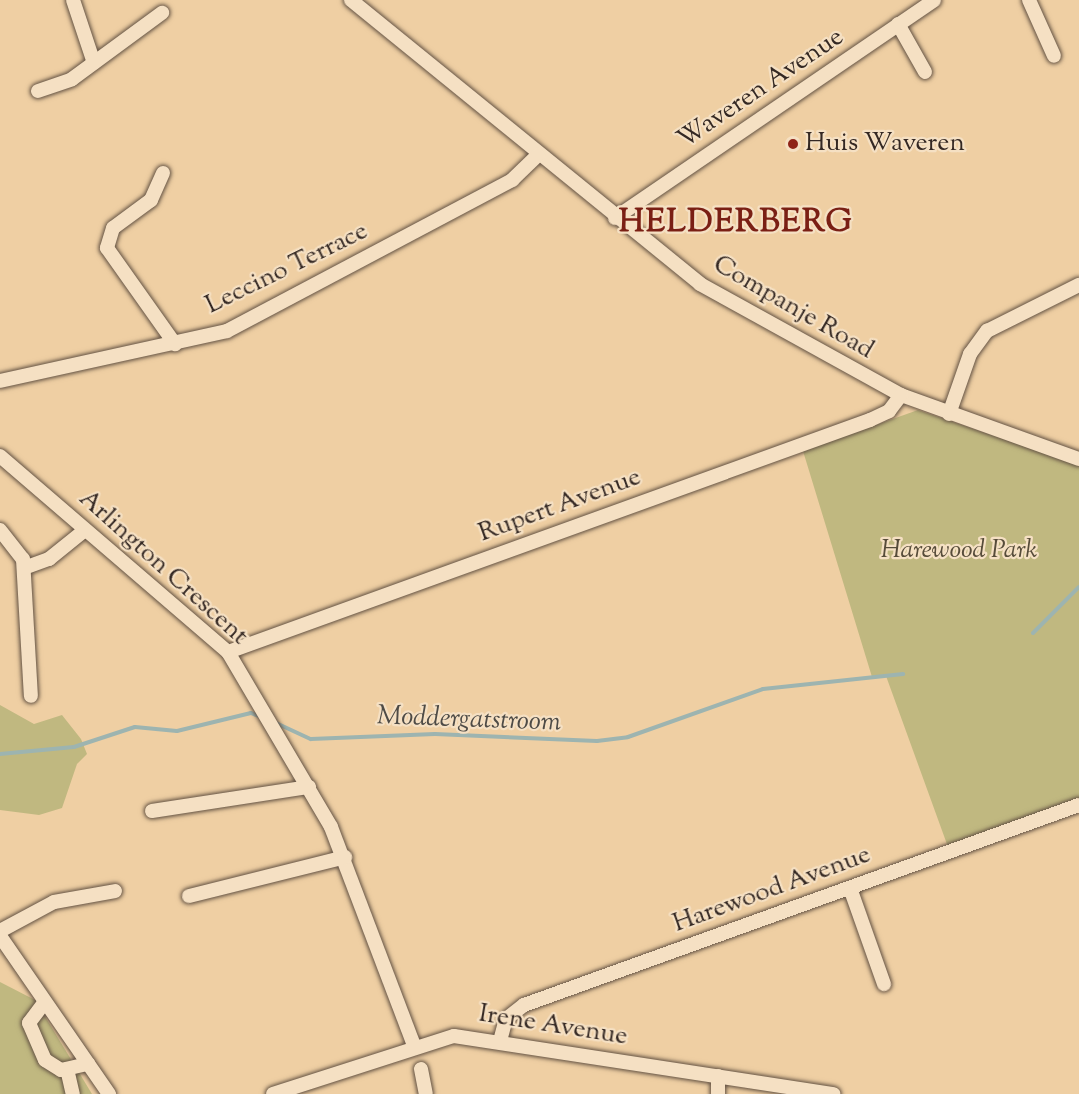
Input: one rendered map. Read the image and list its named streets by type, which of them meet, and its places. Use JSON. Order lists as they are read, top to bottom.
{
  "streets": {
    "street": [
      "Waveren Avenue",
      "Leccino Terrace",
      "Companje Road",
      "Rupert Avenue",
      "Arlington Crescent",
      "Harewood Avenue",
      "Irene Avenue"
    ]
  },
  "crossings": [
    ["Waveren Avenue", "Companje Road"],
    ["Leccino Terrace", "Companje Road"],
    ["Companje Road", "Rupert Avenue"],
    ["Rupert Avenue", "Arlington Crescent"],
    ["Arlington Crescent", "Irene Avenue"],
    ["Harewood Avenue", "Irene Avenue"]
  ],
  "districts": ["HELDERBERG"],
  "water": ["Moddergatstroom"],
  "parks": ["Harewood Park"],
  "places": ["Huis Waveren"]
}
